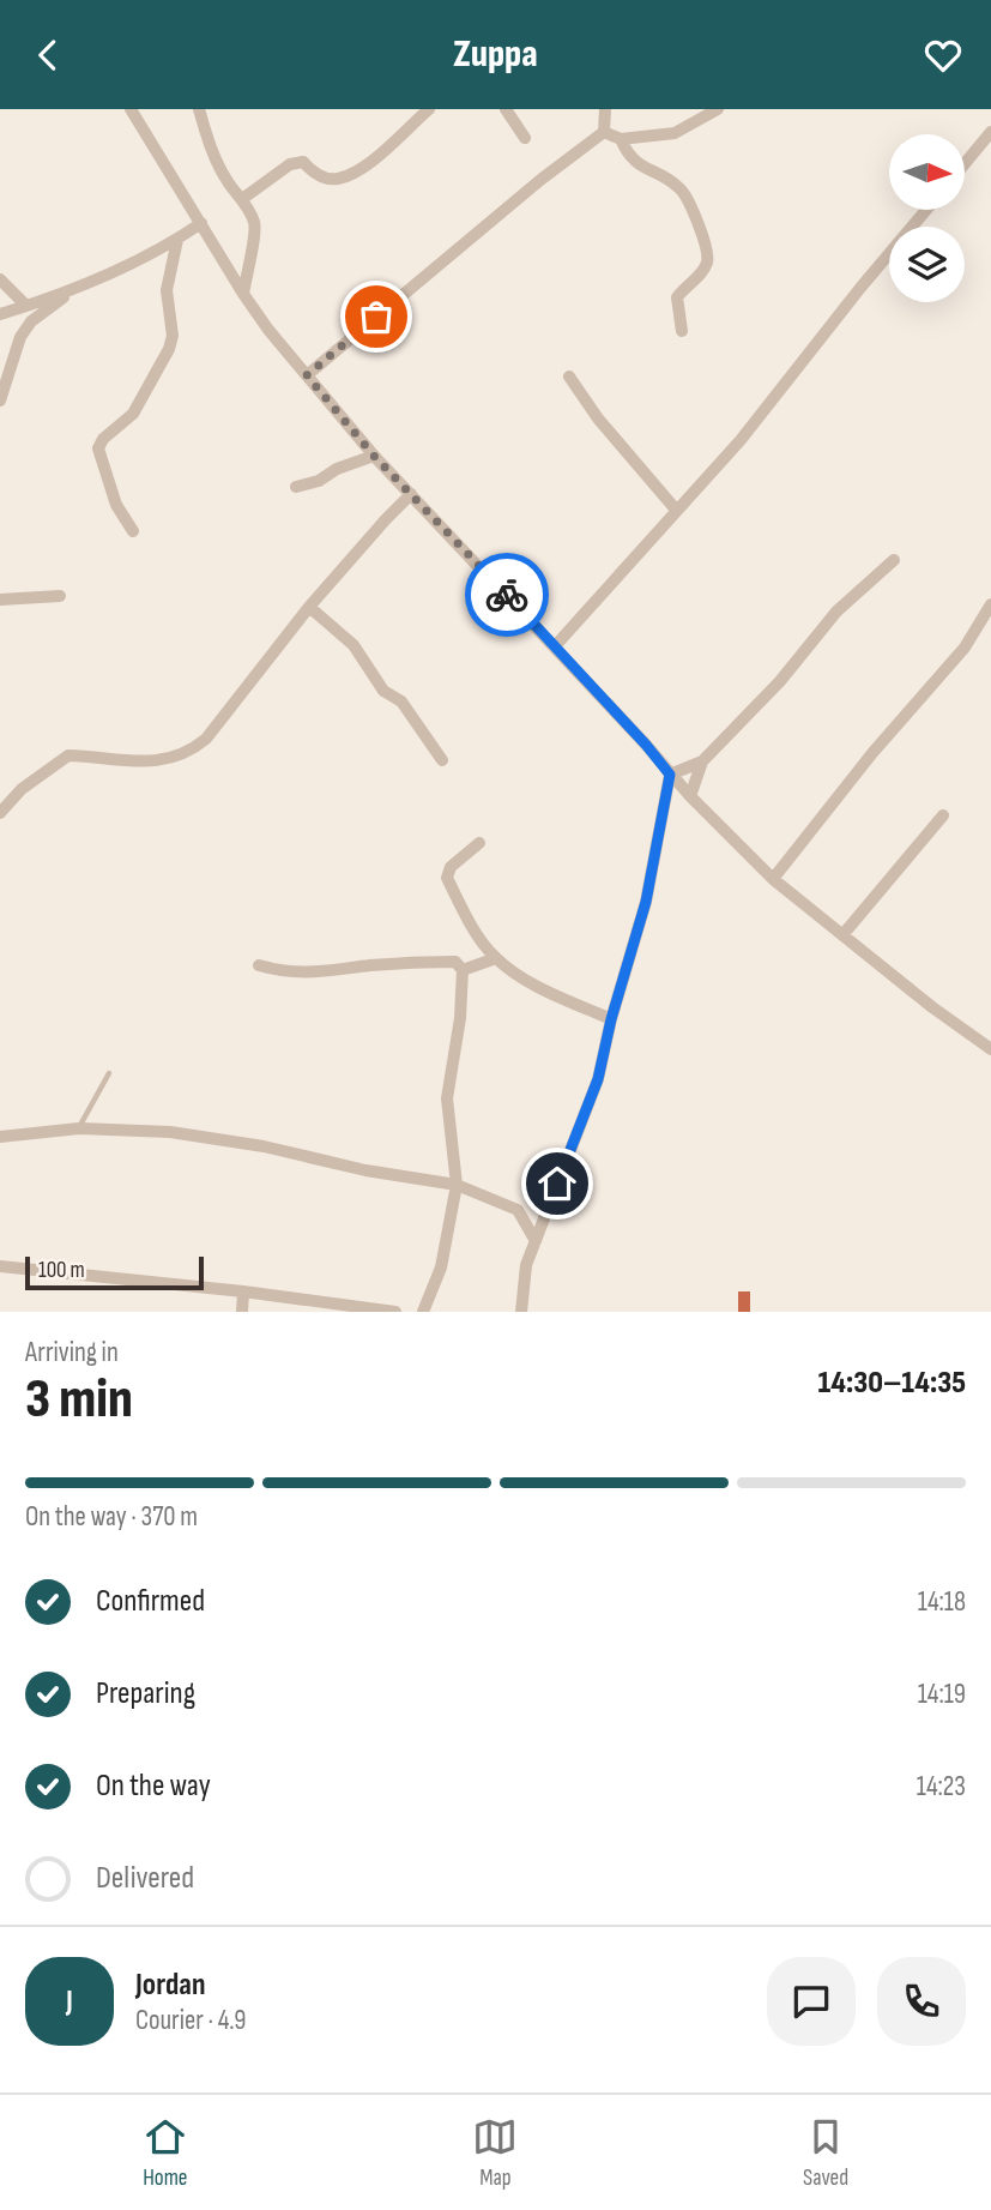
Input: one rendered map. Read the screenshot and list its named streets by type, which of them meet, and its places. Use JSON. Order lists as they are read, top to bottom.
{
  "scale_bar": "100 m",
  "north": "right",
  "page": {
    "header": "Zuppa",
    "scale": "100 m",
    "heading": ["3 min", "Arriving in", "14:30–14:35"],
    "panel": ["Jordan", "Courier · 4.9"],
    "bar": "On the way · 370 m",
    "list": [
      ["Confirmed", "14:18"],
      ["Preparing", "14:19"],
      ["On the way", "14:23"],
      "Delivered"
    ],
    "round": "J",
    "tabs": ["Home", "Map", "Saved"]
  }
}
